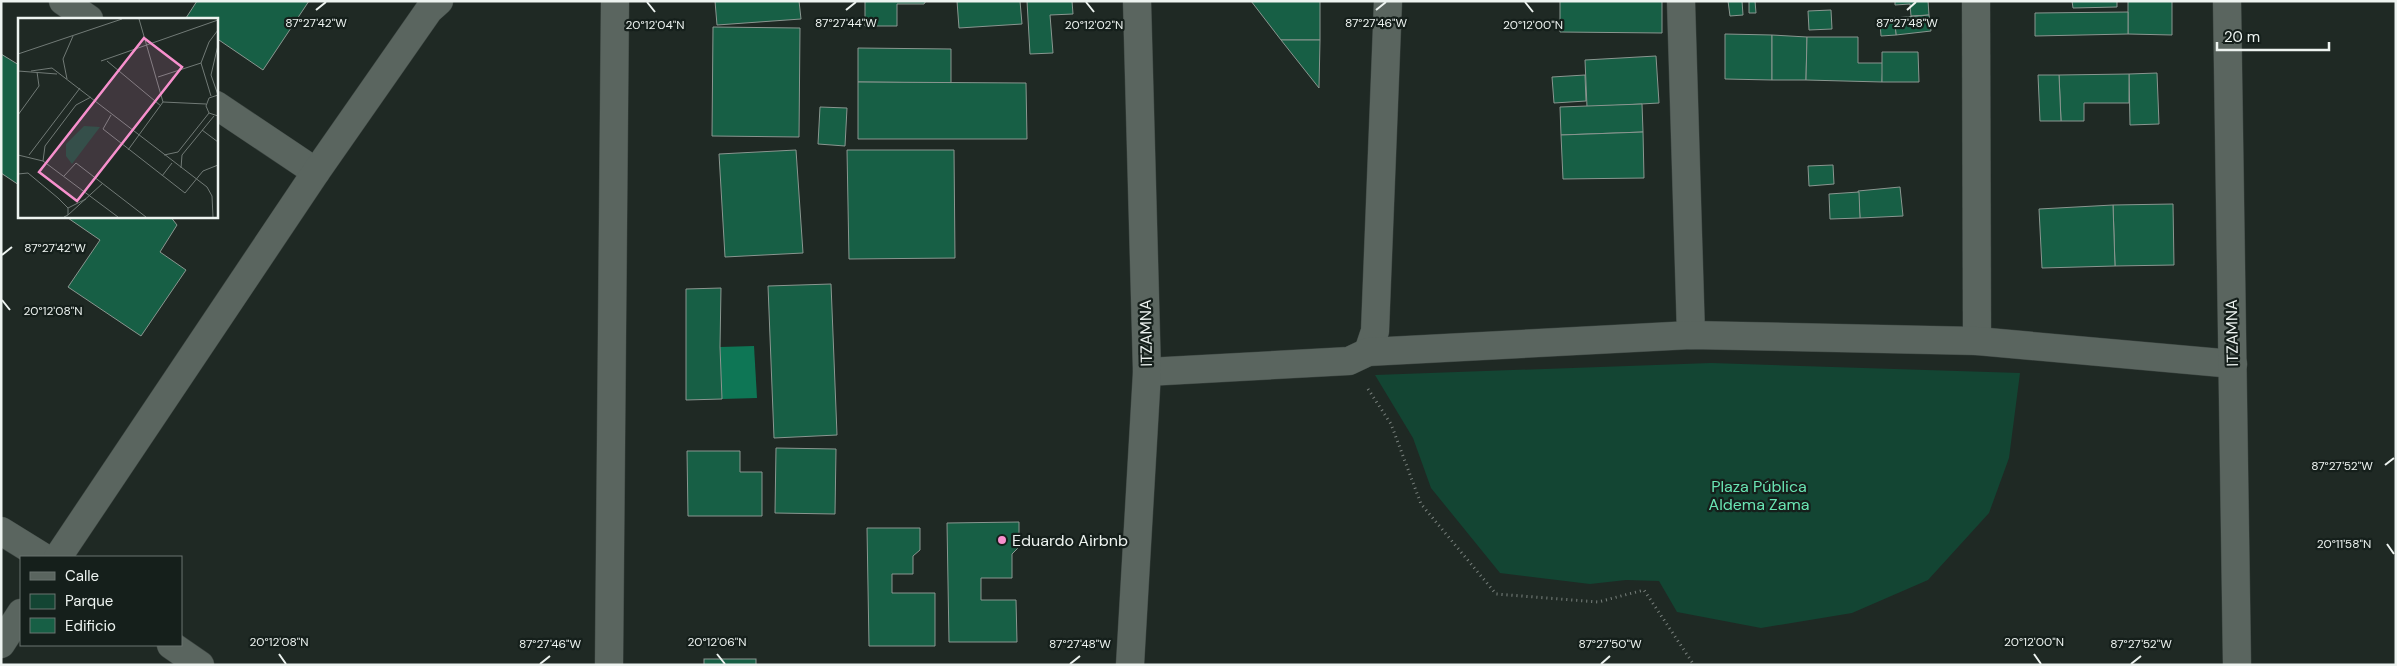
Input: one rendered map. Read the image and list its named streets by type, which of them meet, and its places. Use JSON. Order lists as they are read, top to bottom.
{
  "streets": {
    "street": ["ITZAMNA"]
  },
  "parks": ["Plaza Pública Aldema Zama"],
  "places": ["Eduardo Airbnb"],
  "legend": ["Calle", "Parque", "Edificio"],
  "scale_bar": "20 m",
  "coordinates": [
    "87°27'44\"W",
    "87°27'46\"W",
    "87°27'48\"W",
    "87°27'42\"W",
    "20°12'04\"N",
    "20°12'02\"N",
    "20°12'00\"N",
    "20°12'08\"N",
    "87°27'52\"W",
    "20°11'58\"N",
    "20°12'06\"N",
    "87°27'50\"W"
  ]
}
